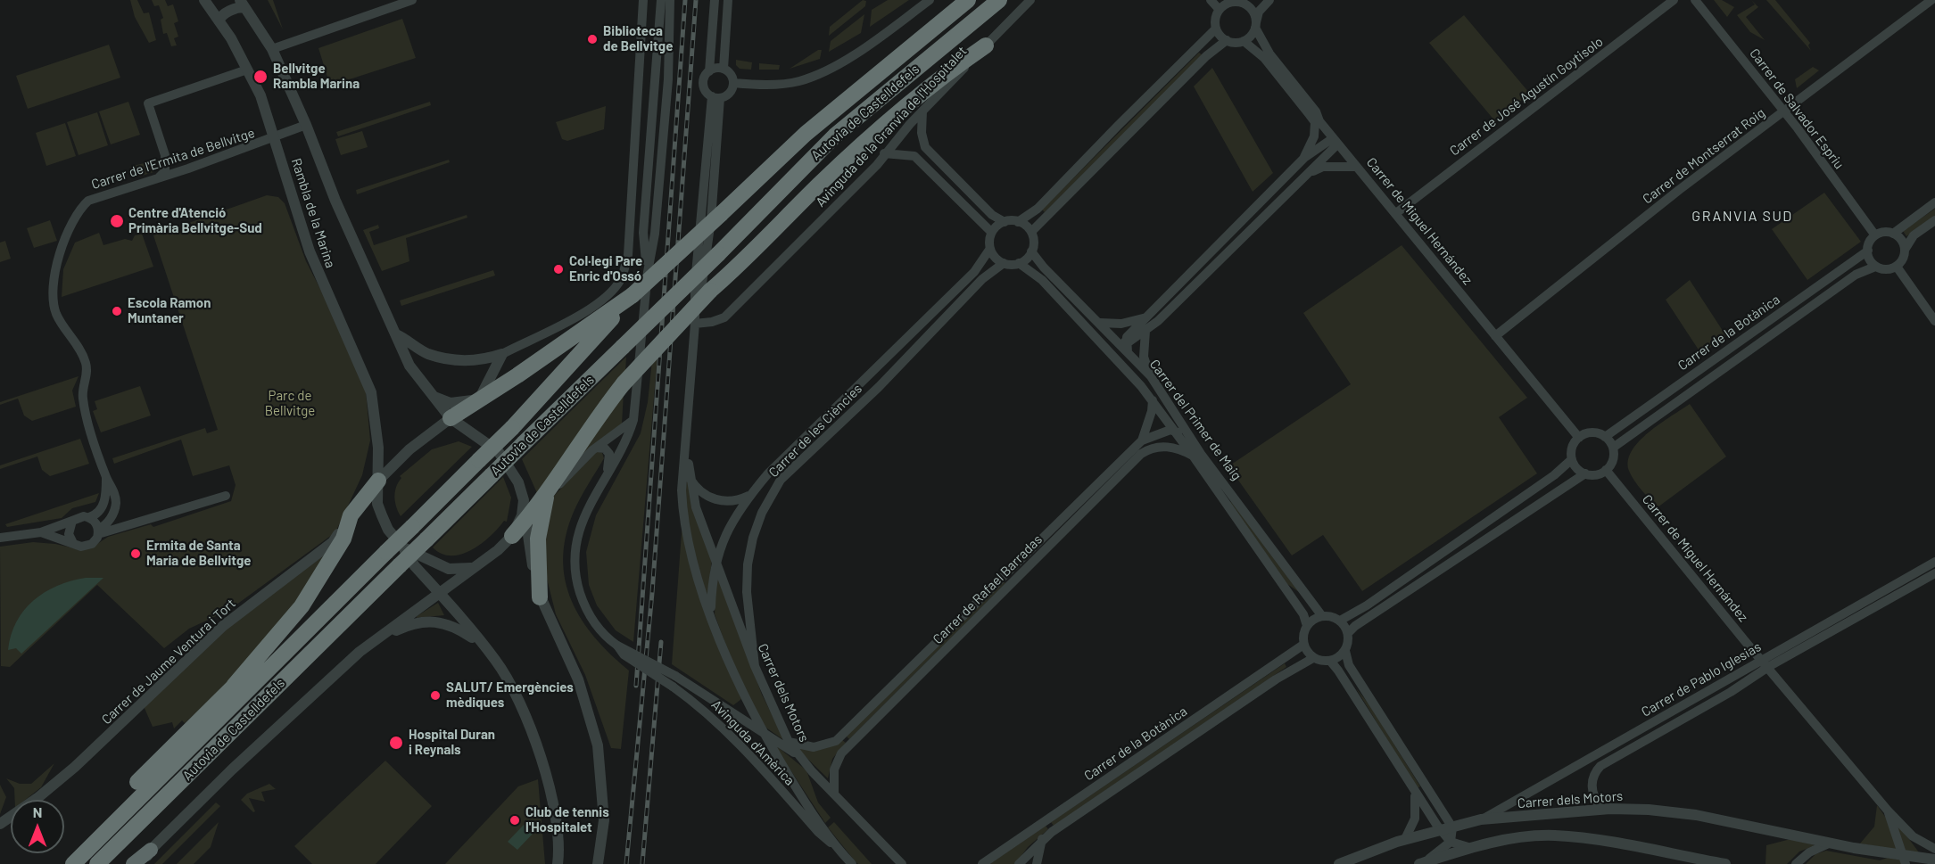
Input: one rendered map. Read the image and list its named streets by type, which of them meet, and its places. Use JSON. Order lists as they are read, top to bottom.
{
  "streets": {
    "highway": ["Autovia de Castelldefels"],
    "street": [
      "Carrer de José Agustín Goytisolo",
      "Carrer de Salvador Espriu",
      "Avinguda de la Granvia de l'Hospitalet",
      "Carrer de Montserrat Roig",
      "Carrer de l'Ermita de Bellvitge",
      "Rambla de la Marina",
      "Carrer de Miguel Hernández",
      "Carrer de la Botànica",
      "Carrer del Primer de Maig",
      "Carrer de les Ciències",
      "Carrer de Rafael Barradas",
      "Carrer de Jaume Ventura i Tort",
      "Carrer de Pablo Iglesias",
      "Carrer dels Motors",
      "Avinguda d'Amèrica"
    ]
  },
  "crossings": [
    ["Carrer de José Agustín Goytisolo", "Carrer de Miguel Hernández"],
    ["Carrer de Salvador Espriu", "Carrer de Montserrat Roig"],
    ["Carrer de Salvador Espriu", "Carrer de la Botànica"],
    ["Carrer de Montserrat Roig", "Carrer de Miguel Hernández"],
    ["Carrer de l'Ermita de Bellvitge", "Rambla de la Marina"],
    ["Carrer de Miguel Hernández", "Carrer de la Botànica"],
    ["Carrer de Miguel Hernández", "Carrer de Pablo Iglesias"],
    ["Carrer de Miguel Hernández", "Carrer dels Motors"],
    ["Carrer de la Botànica", "Carrer del Primer de Maig"],
    ["Carrer del Primer de Maig", "Carrer de les Ciències"],
    ["Carrer del Primer de Maig", "Carrer de Rafael Barradas"],
    ["Carrer de les Ciències", "Carrer dels Motors"],
    ["Carrer de Rafael Barradas", "Carrer dels Motors"],
    ["Carrer de Pablo Iglesias", "Carrer dels Motors"],
    ["Carrer dels Motors", "Avinguda d'Amèrica"]
  ],
  "districts": ["GRANVIA SUD"],
  "parks": ["Parc de Bellvitge"],
  "places": [
    "Biblioteca de Bellvitge",
    "Bellvitge Rambla Marina",
    "Centre d'Atenció Primària Bellvitge-Sud",
    "Col·legi Pare Enric d'Ossó",
    "Escola Ramon Muntaner",
    "Ermita de Santa Maria de Bellvitge",
    "SALUT/ Emergències mèdiques",
    "Hospital Duran i Reynals",
    "Club de tennis l'Hospitalet"
  ],
  "north": "top"
}
